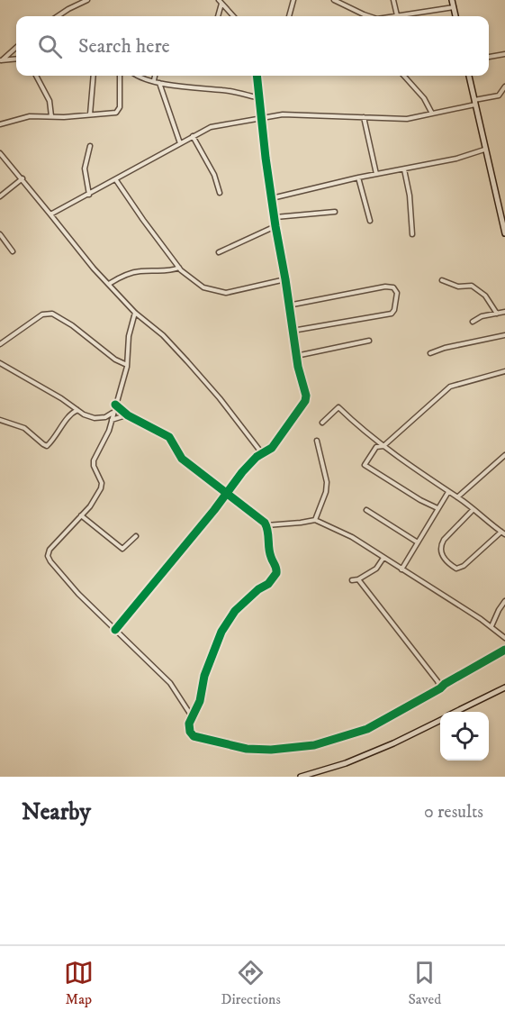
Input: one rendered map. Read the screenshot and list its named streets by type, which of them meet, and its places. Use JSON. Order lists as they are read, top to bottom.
{
  "page": {
    "search": "Search here",
    "heading": ["Nearby", "0 results"],
    "nav": ["Map", "Directions", "Saved"]
  }
}
